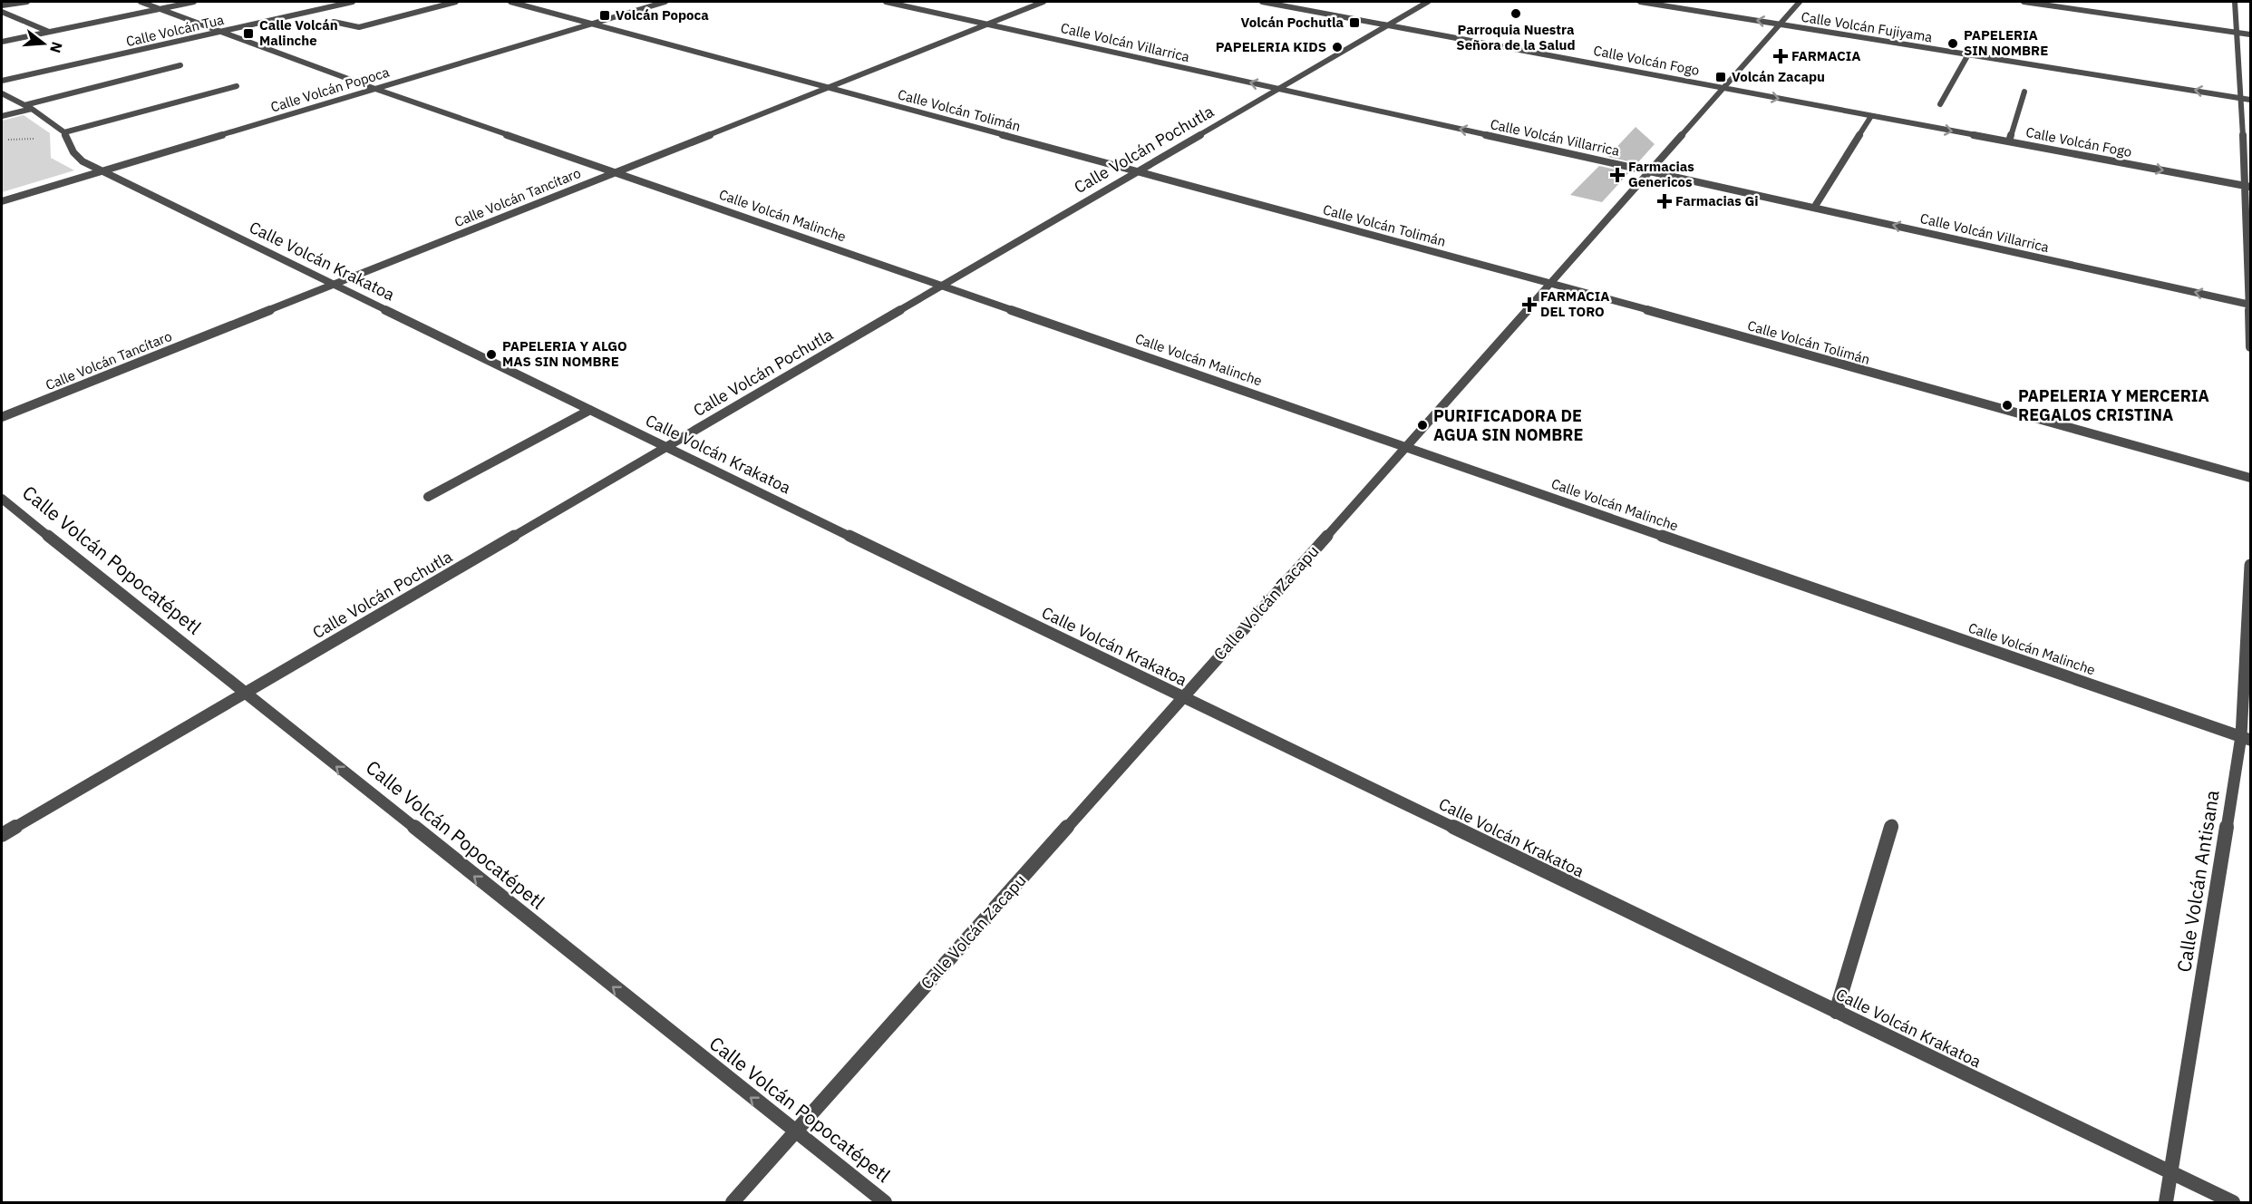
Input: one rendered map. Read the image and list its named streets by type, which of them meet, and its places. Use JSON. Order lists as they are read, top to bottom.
{
  "streets": {
    "street": [
      "Calle Volcán Fujiyama",
      "Calle Volcán Tua",
      "Calle Volcán Villarrica",
      "Calle Volcán Fogo",
      "Calle Volcán Popoca",
      "Calle Volcán Tolimán",
      "Calle Volcán Pochutla",
      "Calle Volcán Tancítaro",
      "Calle Volcán Malinche",
      "Calle Volcán Krakatoa",
      "Calle Volcán Popocatépetl",
      "Calle Volcán Zacapu",
      "Calle Volcán Antisana"
    ]
  },
  "crossings": [
    ["Calle Volcán Fujiyama", "Calle Volcán Zacapu"],
    ["Calle Volcán Tua", "Calle Volcán Malinche"],
    ["Calle Volcán Villarrica", "Calle Volcán Pochutla"],
    ["Calle Volcán Villarrica", "Calle Volcán Tancítaro"],
    ["Calle Volcán Villarrica", "Calle Volcán Zacapu"],
    ["Calle Volcán Fogo", "Calle Volcán Pochutla"],
    ["Calle Volcán Fogo", "Calle Volcán Zacapu"],
    ["Calle Volcán Popoca", "Calle Volcán Tolimán"],
    ["Calle Volcán Popoca", "Calle Volcán Malinche"],
    ["Calle Volcán Popoca", "Calle Volcán Krakatoa"],
    ["Calle Volcán Tolimán", "Calle Volcán Pochutla"],
    ["Calle Volcán Tolimán", "Calle Volcán Tancítaro"],
    ["Calle Volcán Tolimán", "Calle Volcán Zacapu"],
    ["Calle Volcán Pochutla", "Calle Volcán Malinche"],
    ["Calle Volcán Pochutla", "Calle Volcán Krakatoa"],
    ["Calle Volcán Pochutla", "Calle Volcán Popocatépetl"],
    ["Calle Volcán Tancítaro", "Calle Volcán Malinche"],
    ["Calle Volcán Tancítaro", "Calle Volcán Krakatoa"],
    ["Calle Volcán Malinche", "Calle Volcán Zacapu"],
    ["Calle Volcán Malinche", "Calle Volcán Antisana"],
    ["Calle Volcán Krakatoa", "Calle Volcán Zacapu"],
    ["Calle Volcán Krakatoa", "Calle Volcán Antisana"],
    ["Calle Volcán Popocatépetl", "Calle Volcán Zacapu"]
  ],
  "one_way": ["Calle Volcán Villarrica", "Calle Volcán Fogo", "Calle Volcán Popocatépetl"],
  "places": {
    "other": [
      "Parroquia Nuestra Señora de la Salud",
      "PAPELERIA SIN NOMBRE",
      "PAPELERIA KIDS",
      "PAPELERIA Y ALGO MAS SIN NOMBRE",
      "PAPELERIA Y MERCERIA REGALOS CRISTINA",
      "PURIFICADORA DE AGUA SIN NOMBRE"
    ],
    "transit": [
      "Volcán Popoca",
      "Volcán Pochutla",
      "Calle Volcán Malinche",
      "Volcán Zacapu"
    ],
    "health": [
      "FARMACIA",
      "Farmacias Genericos",
      "Farmacias Gi",
      "FARMACIA DEL TORO"
    ]
  },
  "north": "right"
}
